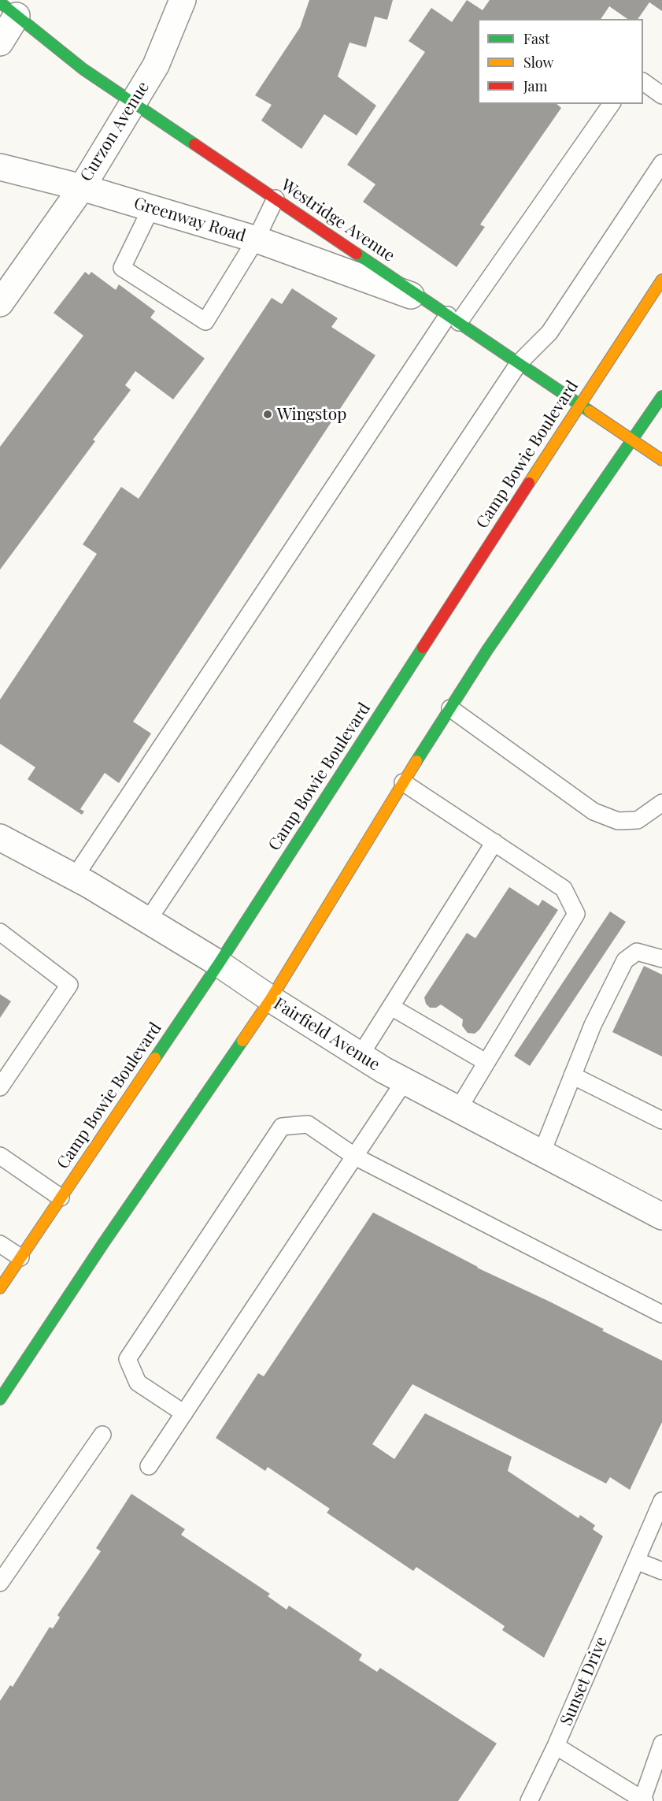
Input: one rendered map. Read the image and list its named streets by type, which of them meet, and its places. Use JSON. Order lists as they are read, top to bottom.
{
  "streets": {
    "main road": ["Westridge Avenue", "Camp Bowie Boulevard"],
    "street": ["Curzon Avenue", "Greenway Road", "Fairfield Avenue"],
    "lane": ["Sunset Drive"]
  },
  "crossings": [
    ["Curzon Avenue", "Greenway Road"],
    ["Curzon Avenue", "Westridge Avenue"],
    ["Greenway Road", "Westridge Avenue"],
    ["Westridge Avenue", "Camp Bowie Boulevard"],
    ["Camp Bowie Boulevard", "Fairfield Avenue"]
  ],
  "places": ["Wingstop"],
  "legend": ["Fast", "Slow", "Jam"]
}
